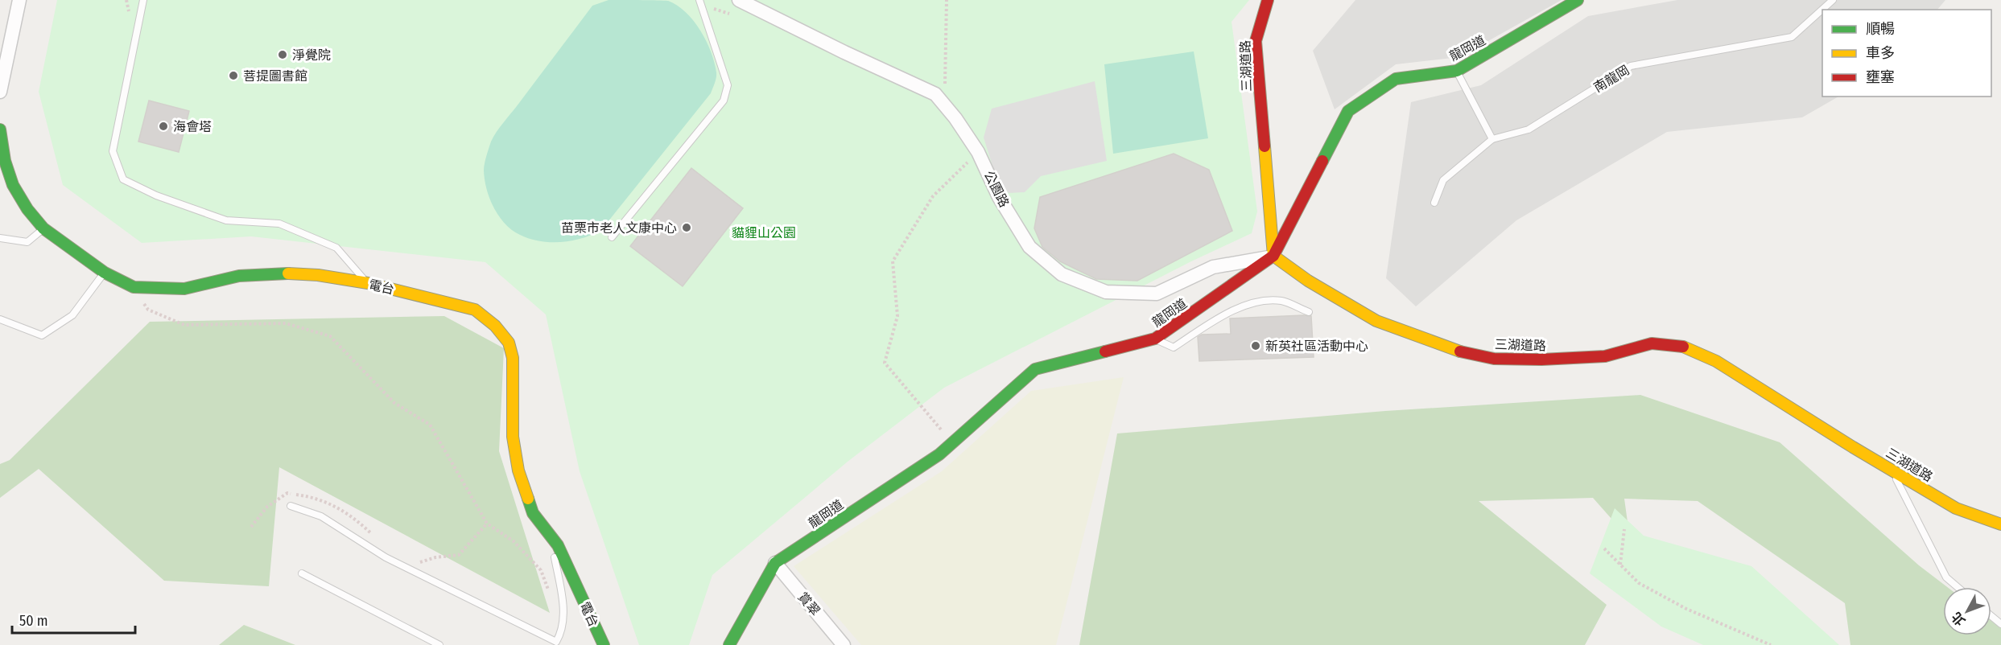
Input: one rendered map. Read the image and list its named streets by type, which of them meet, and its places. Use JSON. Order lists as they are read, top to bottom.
{
  "streets": {
    "street": [
      "龍岡道",
      "三湖道路",
      "公園路",
      "電台",
      "賞翠"
    ],
    "lane": ["南龍岡"]
  },
  "crossings": [
    ["龍岡道", "三湖道路"],
    ["龍岡道", "公園路"],
    ["龍岡道", "賞翠"],
    ["三湖道路", "公園路"]
  ],
  "parks": ["貓貍山公園"],
  "places": [
    "淨覺院",
    "菩提圖書館",
    "海會塔",
    "苗栗市老人文康中心",
    "新英社區活動中心"
  ],
  "legend": ["順暢", "車多", "壅塞"],
  "scale_bar": "50 m",
  "north": "bottom left"
}
